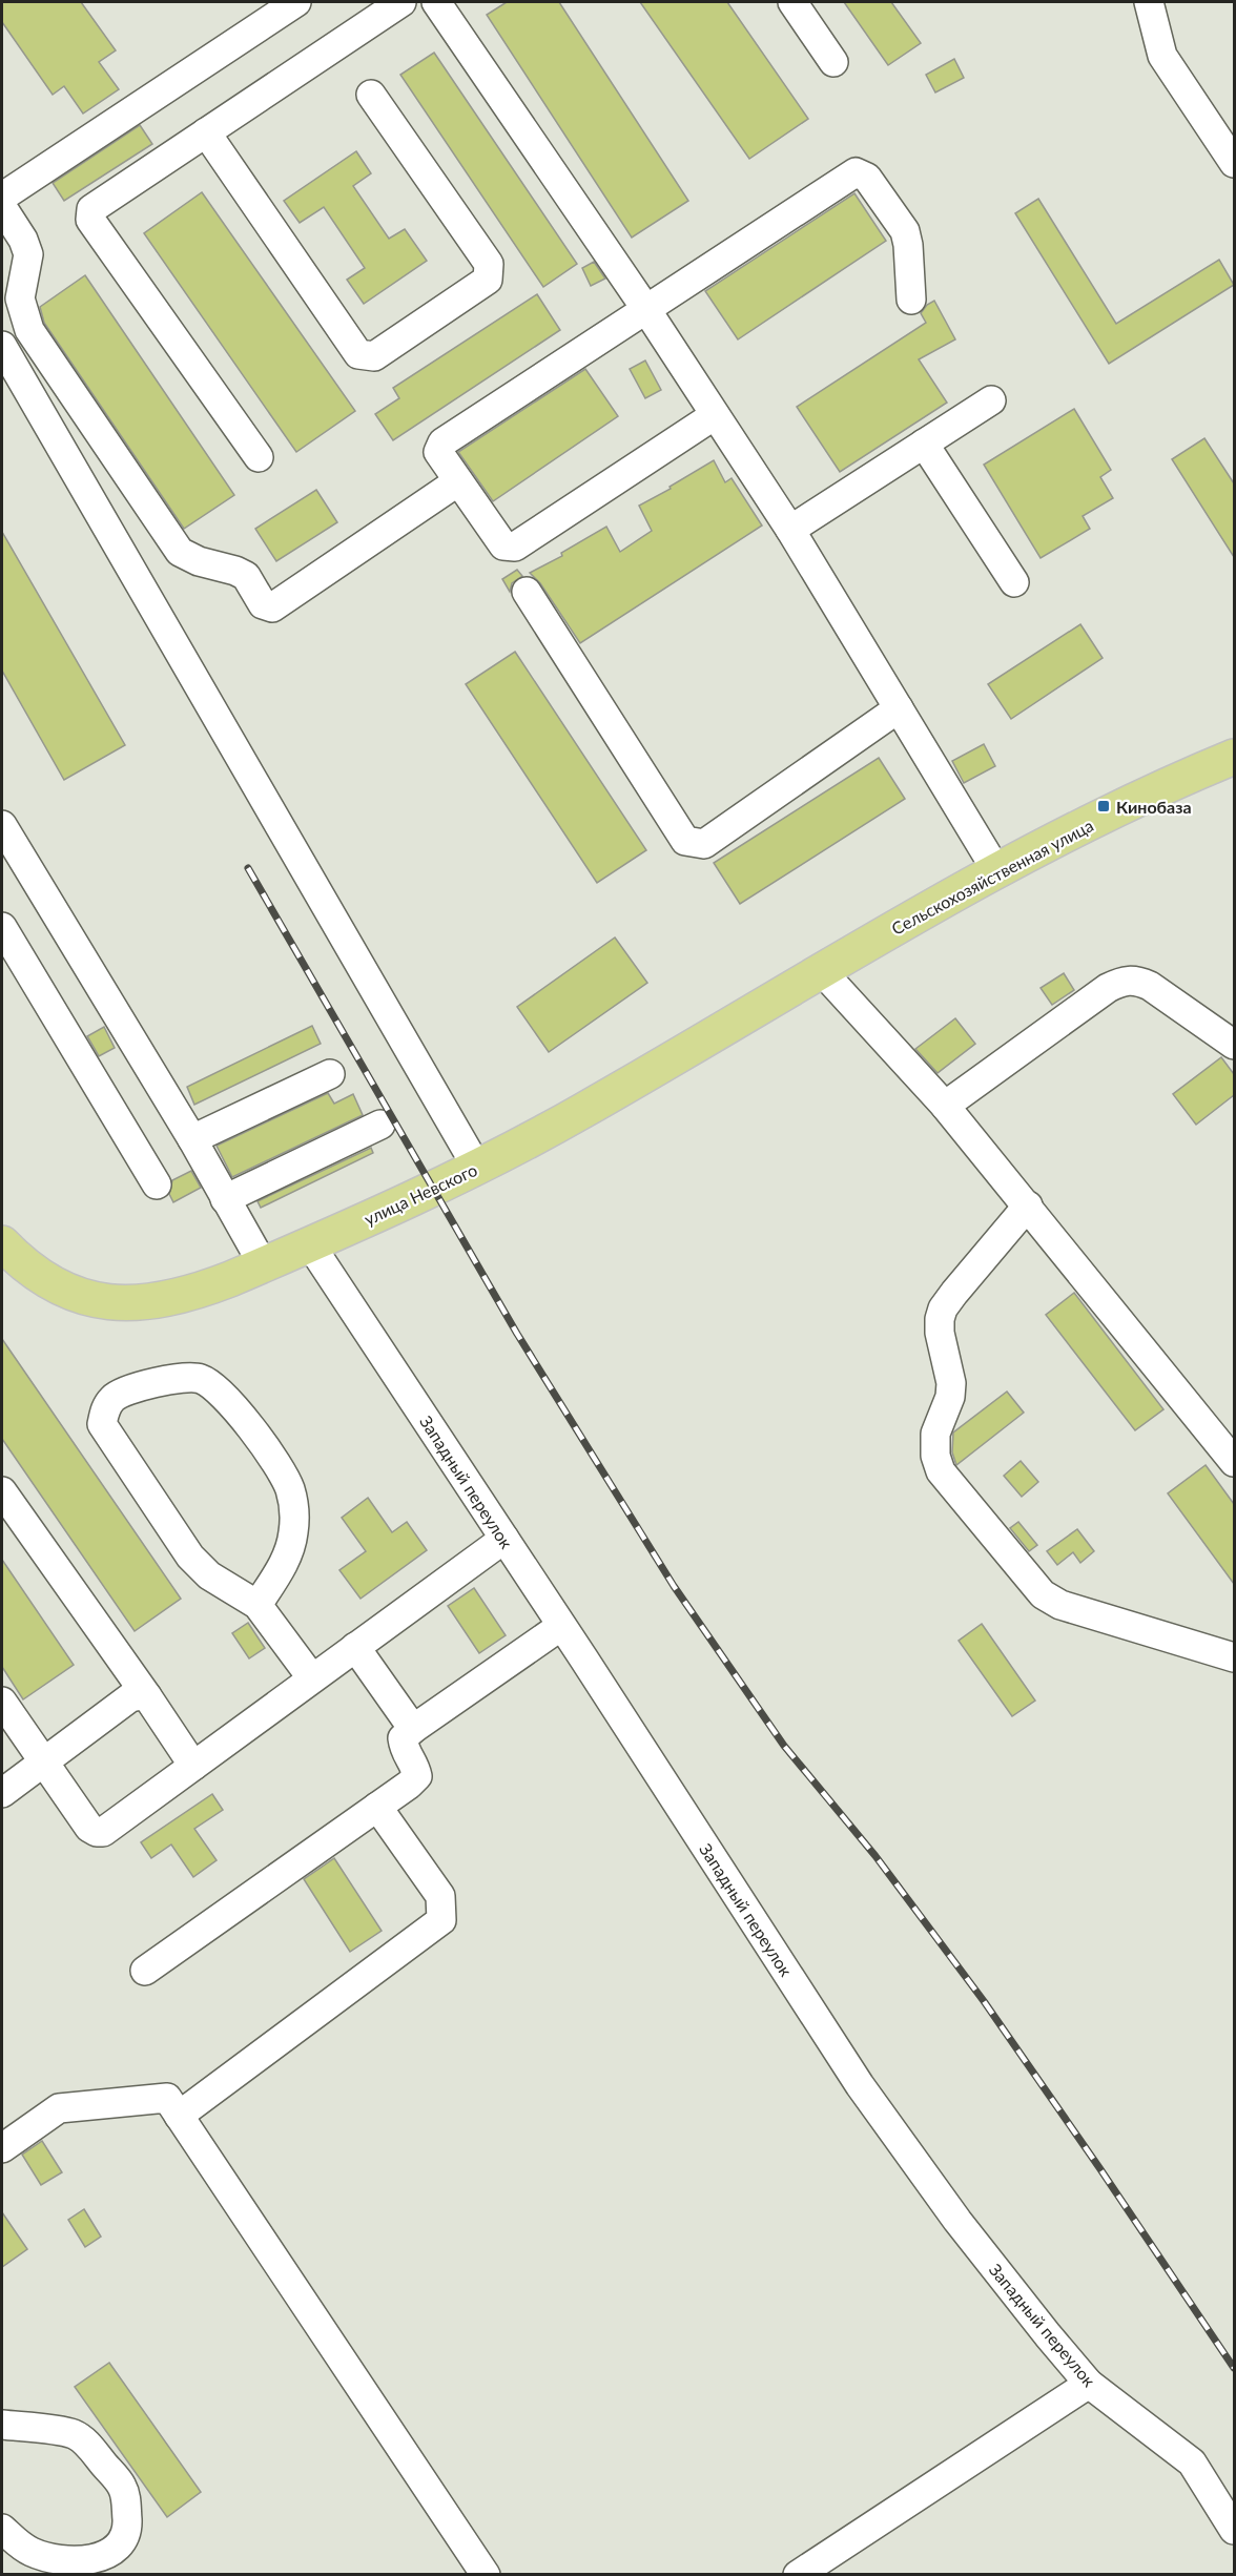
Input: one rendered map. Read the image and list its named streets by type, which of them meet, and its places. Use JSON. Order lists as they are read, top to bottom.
{
  "streets": {
    "main road": ["Сельскохозяйственная улица", "улица Невского"],
    "street": ["Западный переулок"]
  },
  "crossings": [
    ["Сельскохозяйственная улица", "улица Невского"],
    ["улица Невского", "Западный переулок"]
  ],
  "places": {
    "transit": ["Кинобаза"]
  }
}
